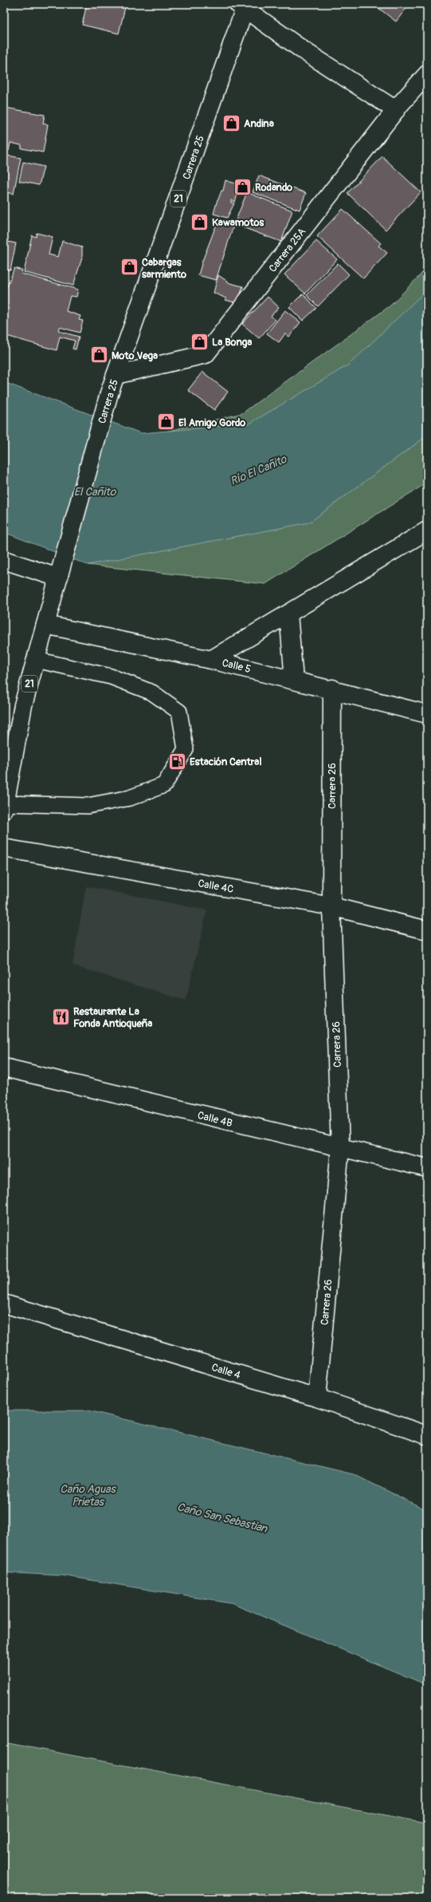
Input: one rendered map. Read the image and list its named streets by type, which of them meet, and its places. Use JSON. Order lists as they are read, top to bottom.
{
  "streets": {
    "street": [
      "Carrera 25",
      "21",
      "Carrera 25A",
      "Calle 5",
      "Carrera 26",
      "Calle 4C",
      "Calle 4B",
      "Calle 4"
    ]
  },
  "crossings": [
    ["Carrera 25", "Carrera 25A"],
    ["Carrera 25", "Calle 5"],
    ["Calle 5", "Carrera 26"],
    ["Carrera 26", "Calle 4C"],
    ["Carrera 26", "Calle 4B"],
    ["Carrera 26", "Calle 4"]
  ],
  "water": [
    "Río El Cañito",
    "El Cañito",
    "Caño Aguas Prietas",
    "Caño San Sebastian"
  ],
  "places": {
    "shop": [
      "Andina",
      "Rodando",
      "Kawamotos",
      "Cabargas sarmiento",
      "La Bonga",
      "Moto Vega",
      "El Amigo Gordo"
    ],
    "fuel station": ["Estación Central"],
    "restaurant": ["Restaurante La Fonda Antioqueña"]
  }
}
